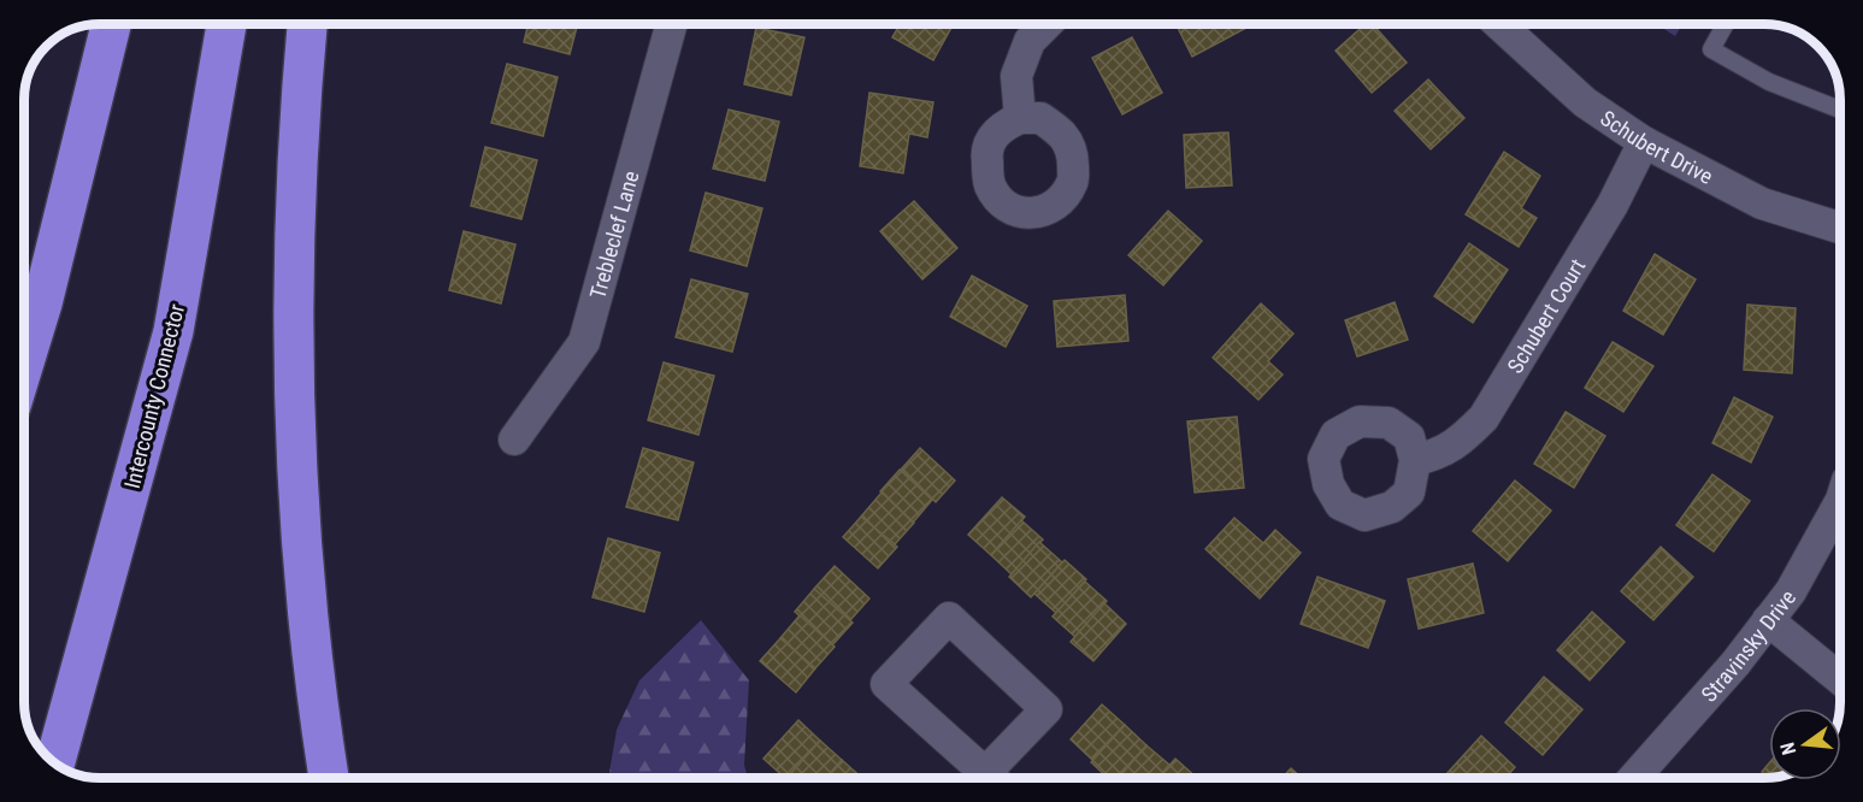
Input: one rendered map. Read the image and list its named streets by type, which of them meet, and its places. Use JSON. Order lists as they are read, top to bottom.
{
  "streets": {
    "highway": ["Intercounty Connector"],
    "street": [
      "Schubert Drive",
      "Trebleclef Lane",
      "Schubert Court",
      "Stravinsky Drive"
    ]
  },
  "crossings": [
    ["Schubert Drive", "Schubert Court"]
  ],
  "north": "left"
}
